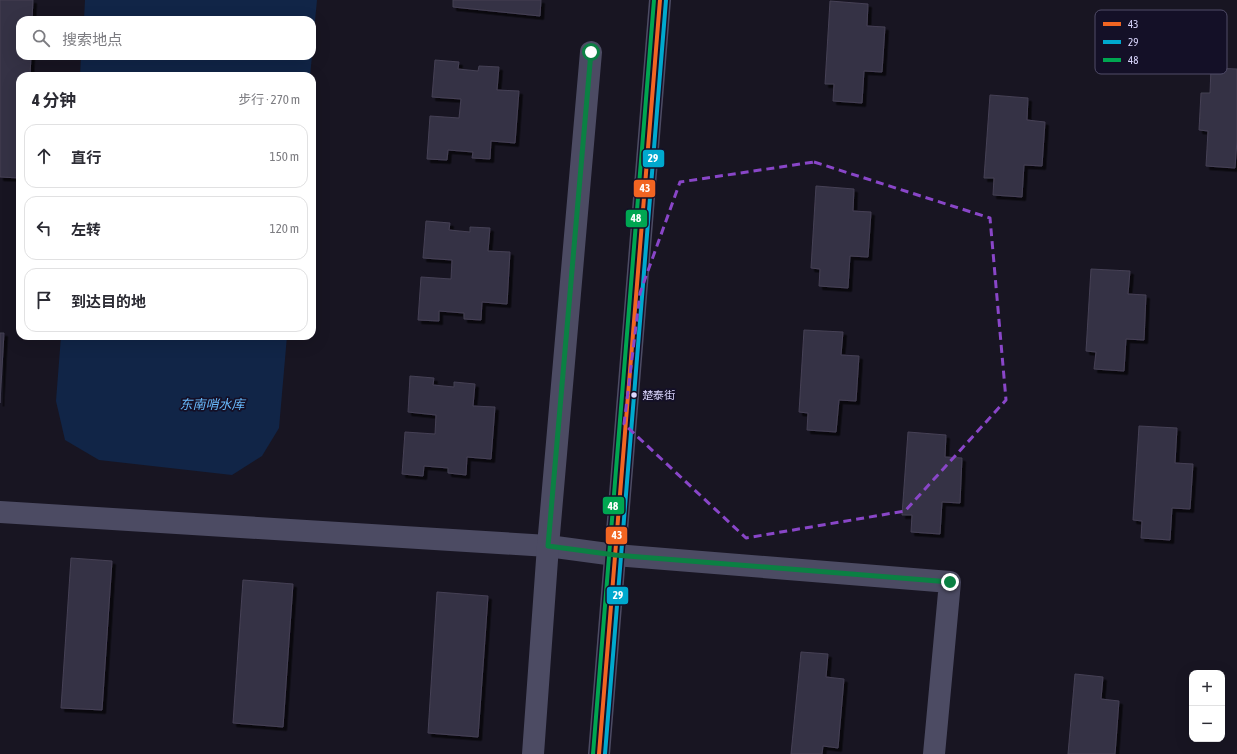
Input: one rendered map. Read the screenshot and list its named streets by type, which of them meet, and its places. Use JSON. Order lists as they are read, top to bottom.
{
  "water": ["东南哨水库"],
  "places": ["楚泰街"],
  "lines": ["transit line 43", "transit line 29", "transit line 48"],
  "legend": ["43", "29", "48"],
  "page": {
    "search": "搜索地点",
    "heading": ["4 分钟", "步行 · 270 m"],
    "list": [
      ["直行", "150 m"],
      ["左转", "120 m"],
      "到达目的地"
    ],
    "map_buttons": ["+", "−"]
  }
}
